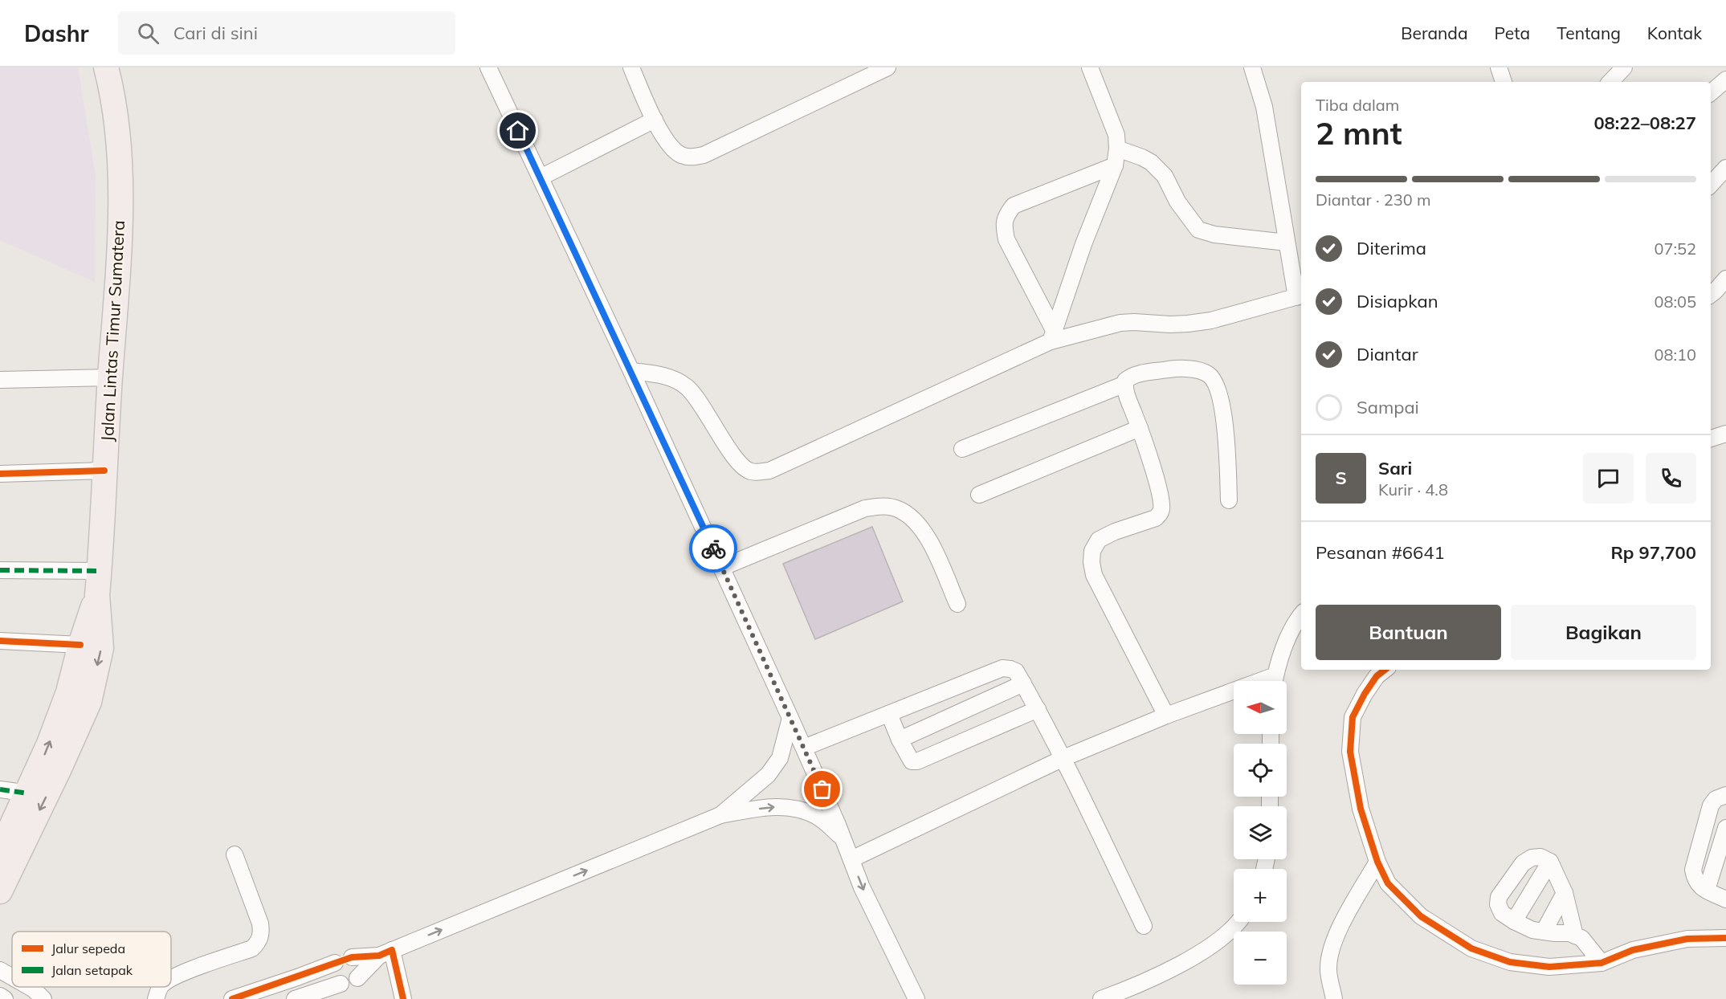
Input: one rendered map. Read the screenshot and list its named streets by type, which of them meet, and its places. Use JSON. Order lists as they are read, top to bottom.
{
  "streets": {
    "highway": ["Jalan Lintas Timur Sumatera"]
  },
  "legend": ["Jalur sepeda", "Jalan setapak"],
  "north": "left",
  "page": {
    "header": "Dashr",
    "search": "Cari di sini",
    "nav": [
      "Beranda",
      "Peta",
      "Tentang",
      "Kontak"
    ],
    "heading": ["2 mnt", "Tiba dalam", "08:22–08:27"],
    "panel": [
      "Sari",
      "Kurir · 4.8",
      "Pesanan #6641",
      "Rp 97,700"
    ],
    "bar": "Diantar · 230 m",
    "list": [
      ["Diterima", "07:52"],
      ["Disiapkan", "08:05"],
      ["Diantar", "08:10"],
      "Sampai"
    ],
    "round": "S",
    "buttons": ["Bantuan", "Bagikan"],
    "map_buttons": ["+", "−"]
  }
}
